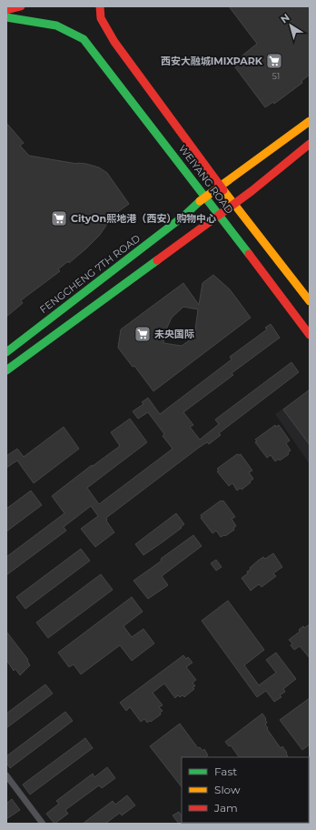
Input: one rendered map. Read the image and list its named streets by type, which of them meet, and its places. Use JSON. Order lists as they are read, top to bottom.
{
  "streets": {
    "main road": ["WEIYANG ROAD", "FENGCHENG 7TH ROAD"]
  },
  "crossings": [
    ["WEIYANG ROAD", "FENGCHENG 7TH ROAD"]
  ],
  "places": {
    "supermarket": ["西安大融城IMIXPARK", "CityOn熙地港（西安）购物中心", "未央国际"]
  },
  "house_numbers": ["51"],
  "legend": ["Fast", "Slow", "Jam"],
  "north": "top left"
}
